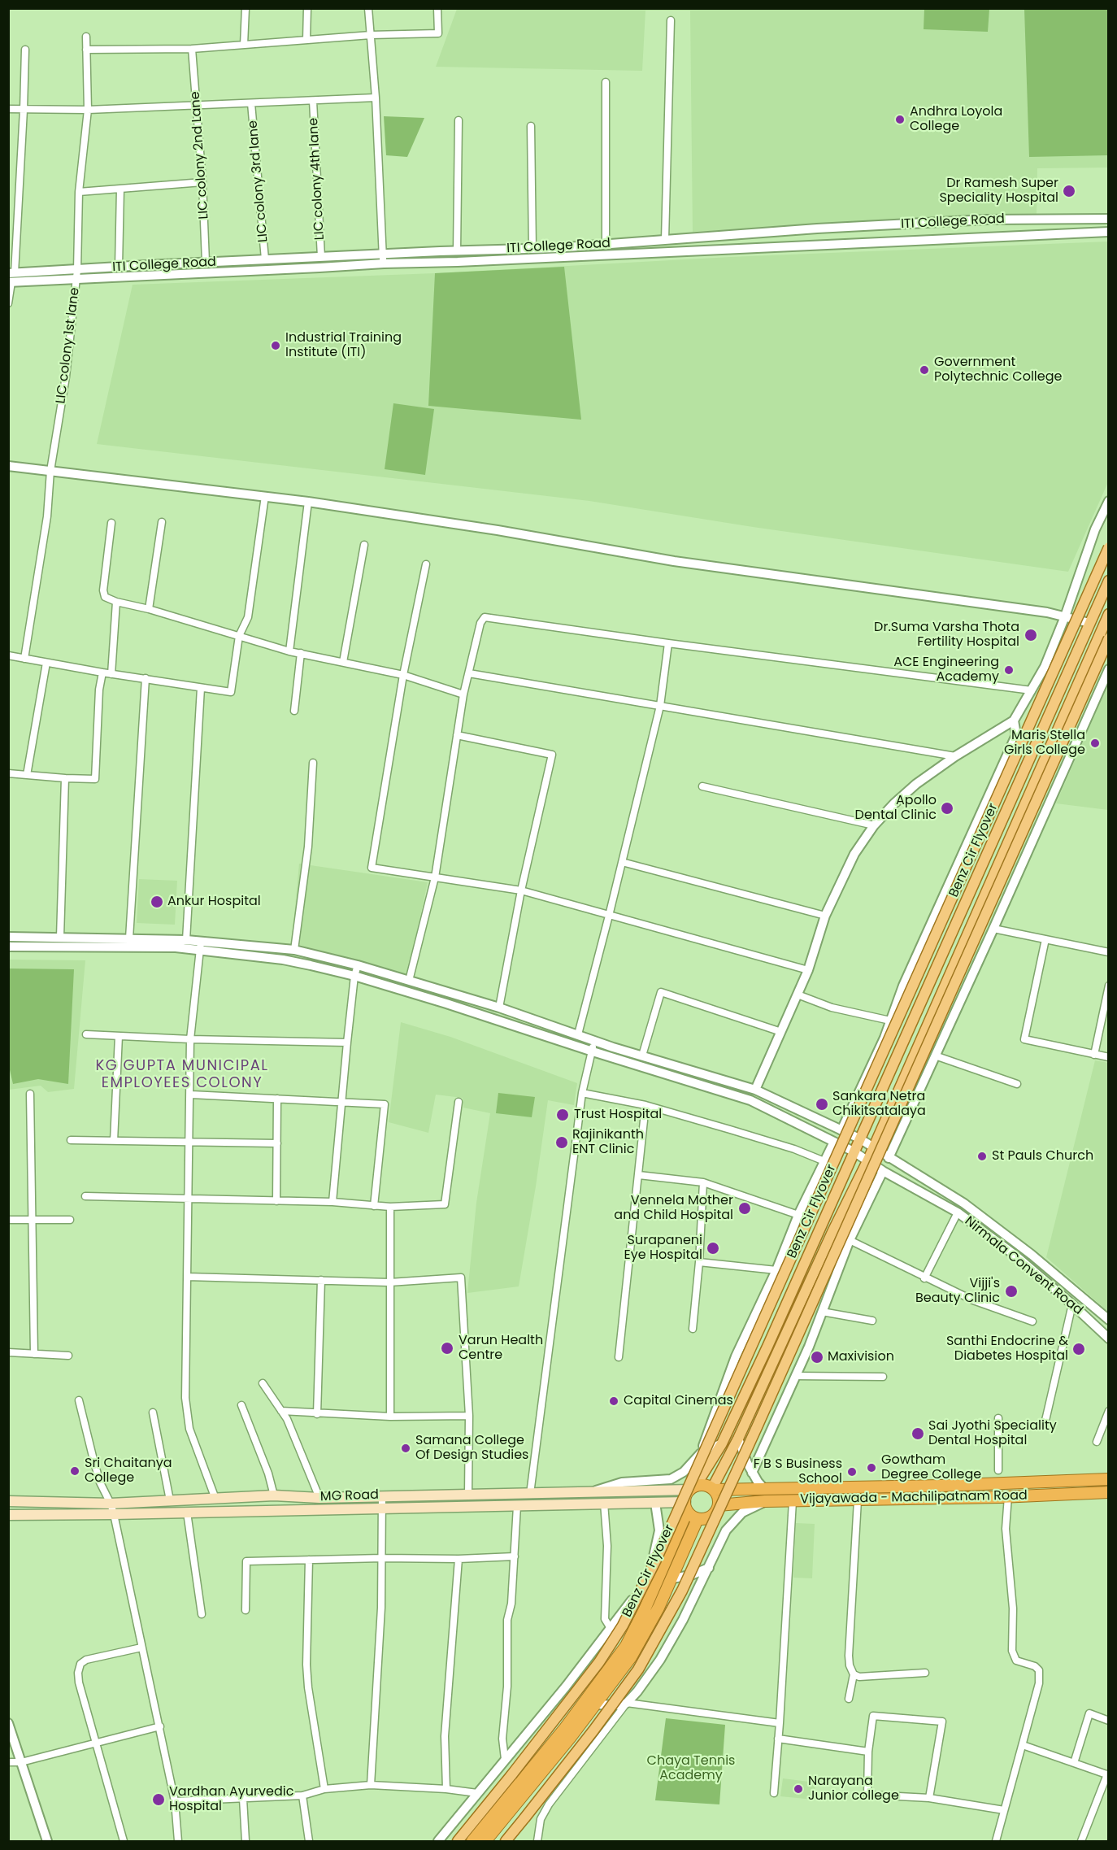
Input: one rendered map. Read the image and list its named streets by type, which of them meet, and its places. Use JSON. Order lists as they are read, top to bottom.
{
  "streets": {
    "highway": ["Vijayawada - Machilipatnam Road"],
    "main road": ["Benz Cir Flyover", "MG Road"],
    "street": [
      "LIC colony 2nd Lane",
      "LIC colony 4th lane",
      "LIC colony 3rd lane",
      "ITI College Road",
      "LIC colony 1st lane",
      "Nirmala Convent Road"
    ]
  },
  "crossings": [
    ["LIC colony 2nd Lane", "ITI College Road"],
    ["LIC colony 4th lane", "ITI College Road"],
    ["LIC colony 3rd lane", "ITI College Road"],
    ["ITI College Road", "LIC colony 1st lane"],
    ["MG Road", "Vijayawada - Machilipatnam Road"]
  ],
  "districts": ["KG GUPTA MUNICIPAL EMPLOYEES COLONY"],
  "parks": ["Chaya Tennis Academy"],
  "places": [
    "Andhra Loyola College",
    "Dr Ramesh Super Speciality Hospital",
    "Industrial Training Institute (ITI)",
    "Government Polytechnic College",
    "Dr.Suma Varsha Thota Fertility Hospital",
    "ACE Engineering Academy",
    "Maris Stella Girls College",
    "Apollo Dental Clinic",
    "Ankur Hospital",
    "Sankara Netra Chikitsatalaya",
    "Trust Hospital",
    "Rajinikanth ENT Clinic",
    "St Pauls Church",
    "Vennela Mother and Child Hospital",
    "Surapaneni Eye Hospital",
    "Vijji's Beauty Clinic",
    "Varun Health Centre",
    "Santhi Endocrine & Diabetes Hospital",
    "Maxivision",
    "Capital Cinemas",
    "Sai Jyothi Speciality Dental Hospital",
    "Samana College Of Design Studies",
    "Gowtham Degree College",
    "Sri Chaitanya College",
    "F B S Business School",
    "Narayana Junior college",
    "Vardhan Ayurvedic Hospital"
  ]
}
